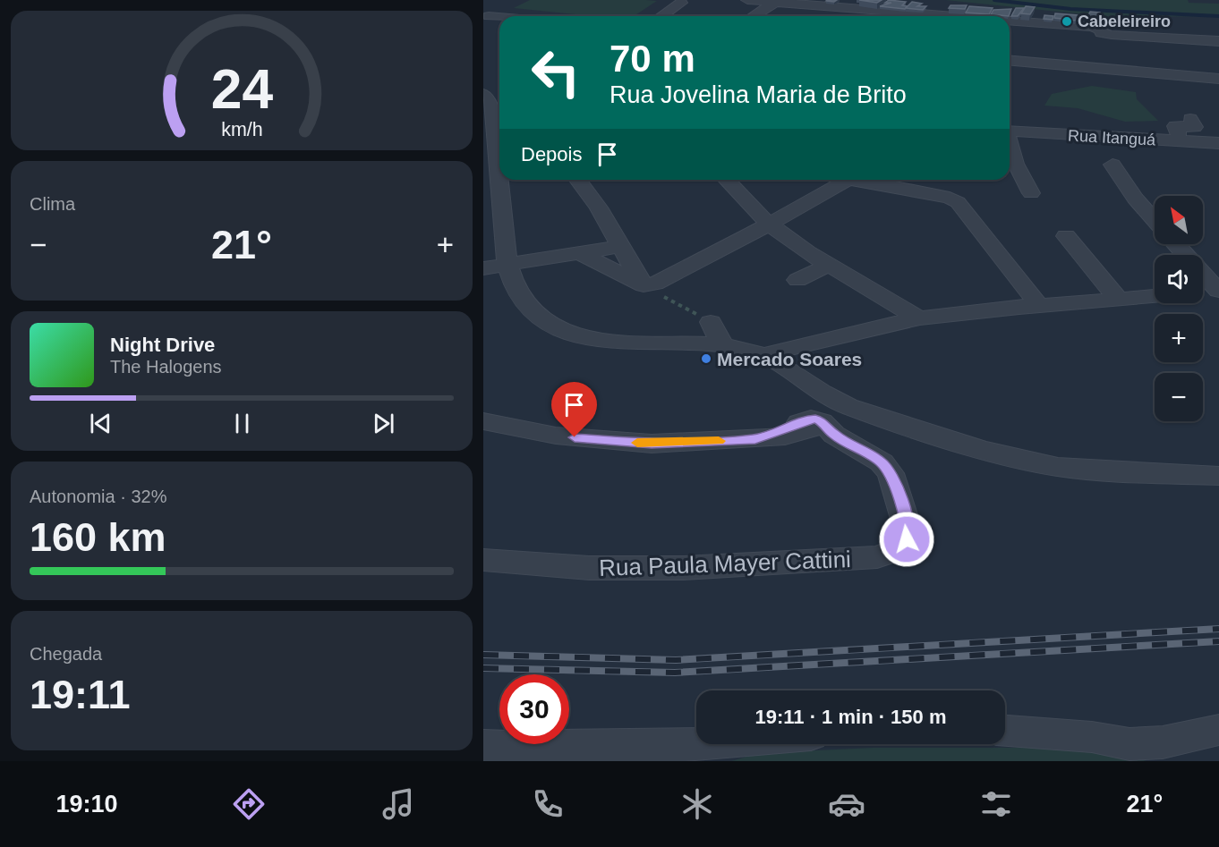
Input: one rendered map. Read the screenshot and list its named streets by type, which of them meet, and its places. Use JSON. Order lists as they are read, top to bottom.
{
  "streets": {
    "street": ["Rua Itanguá", "Rua Paula Mayer Cattini"]
  },
  "places": ["Cabeleireiro", "Mercado Soares"],
  "north": "top left",
  "page": {
    "turn": ["70 m", "Rua Jovelina Maria de Brito"],
    "then": "Depois",
    "tile": [
      "Clima",
      ["Autonomia · 32%", "160 km"],
      ["Chegada", "19:11"]
    ],
    "map_buttons": ["+", "−"],
    "heat": ["−", "21°", "+"],
    "song": ["Night Drive", "The Halogens"],
    "limit": "30",
    "trip": "19:11 · 1 min · 150 m",
    "tabs": ["19:10", "21°"],
    "gauge": ["24", "km/h"]
  }
}
